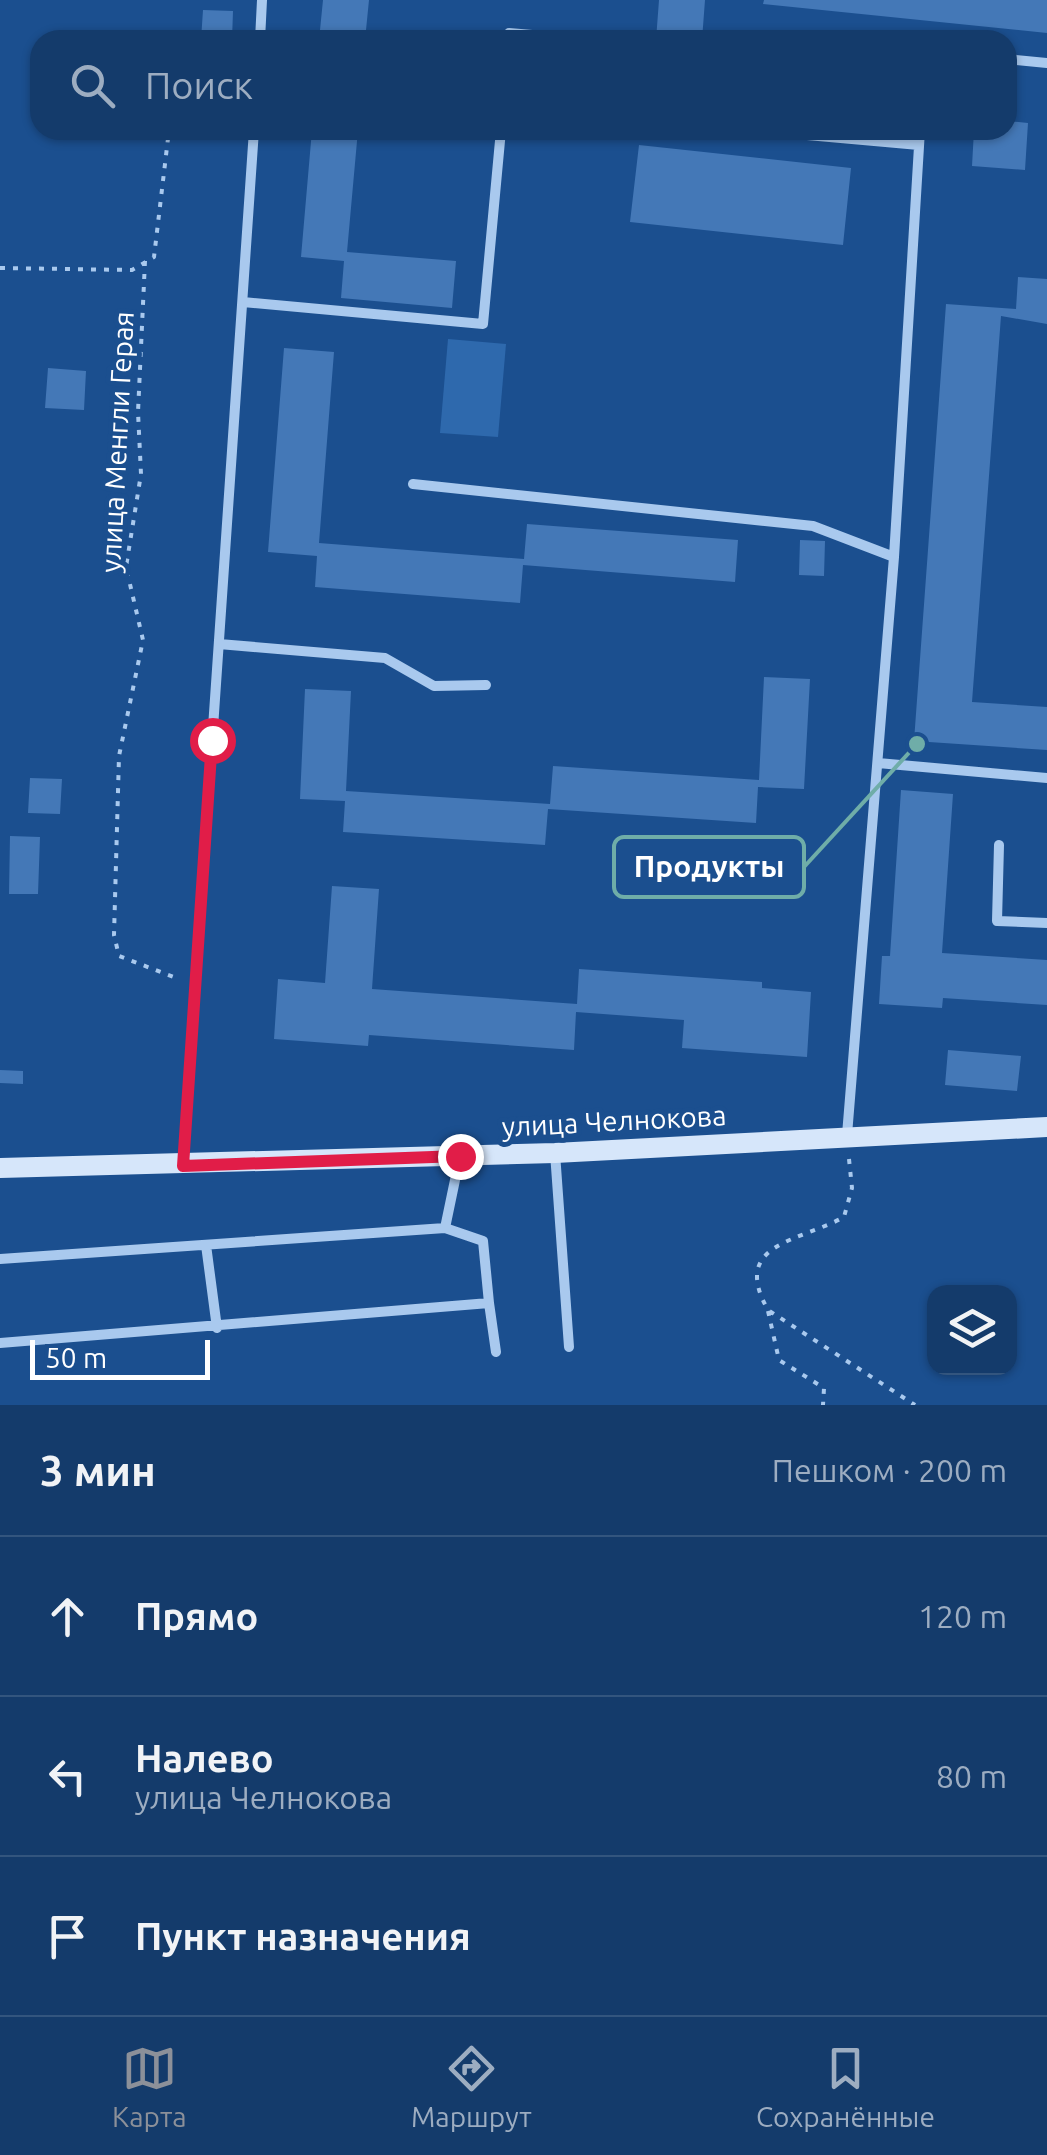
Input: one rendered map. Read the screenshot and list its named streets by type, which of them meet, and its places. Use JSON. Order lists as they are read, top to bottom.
{
  "streets": {
    "main road": ["улица Челнокова"],
    "path": ["улица Менгли Герая"]
  },
  "places": ["Продукты"],
  "scale_bar": "50 m",
  "page": {
    "search": "Поиск",
    "scale": "50 m",
    "heading": ["3 мин", "Пешком · 200 m"],
    "list": [
      ["Прямо", "120 m"],
      ["Налево", "улица Челнокова", "80 m"],
      "Пункт назначения"
    ],
    "nav": ["Карта", "Маршрут", "Сохранённые"]
  }
}
